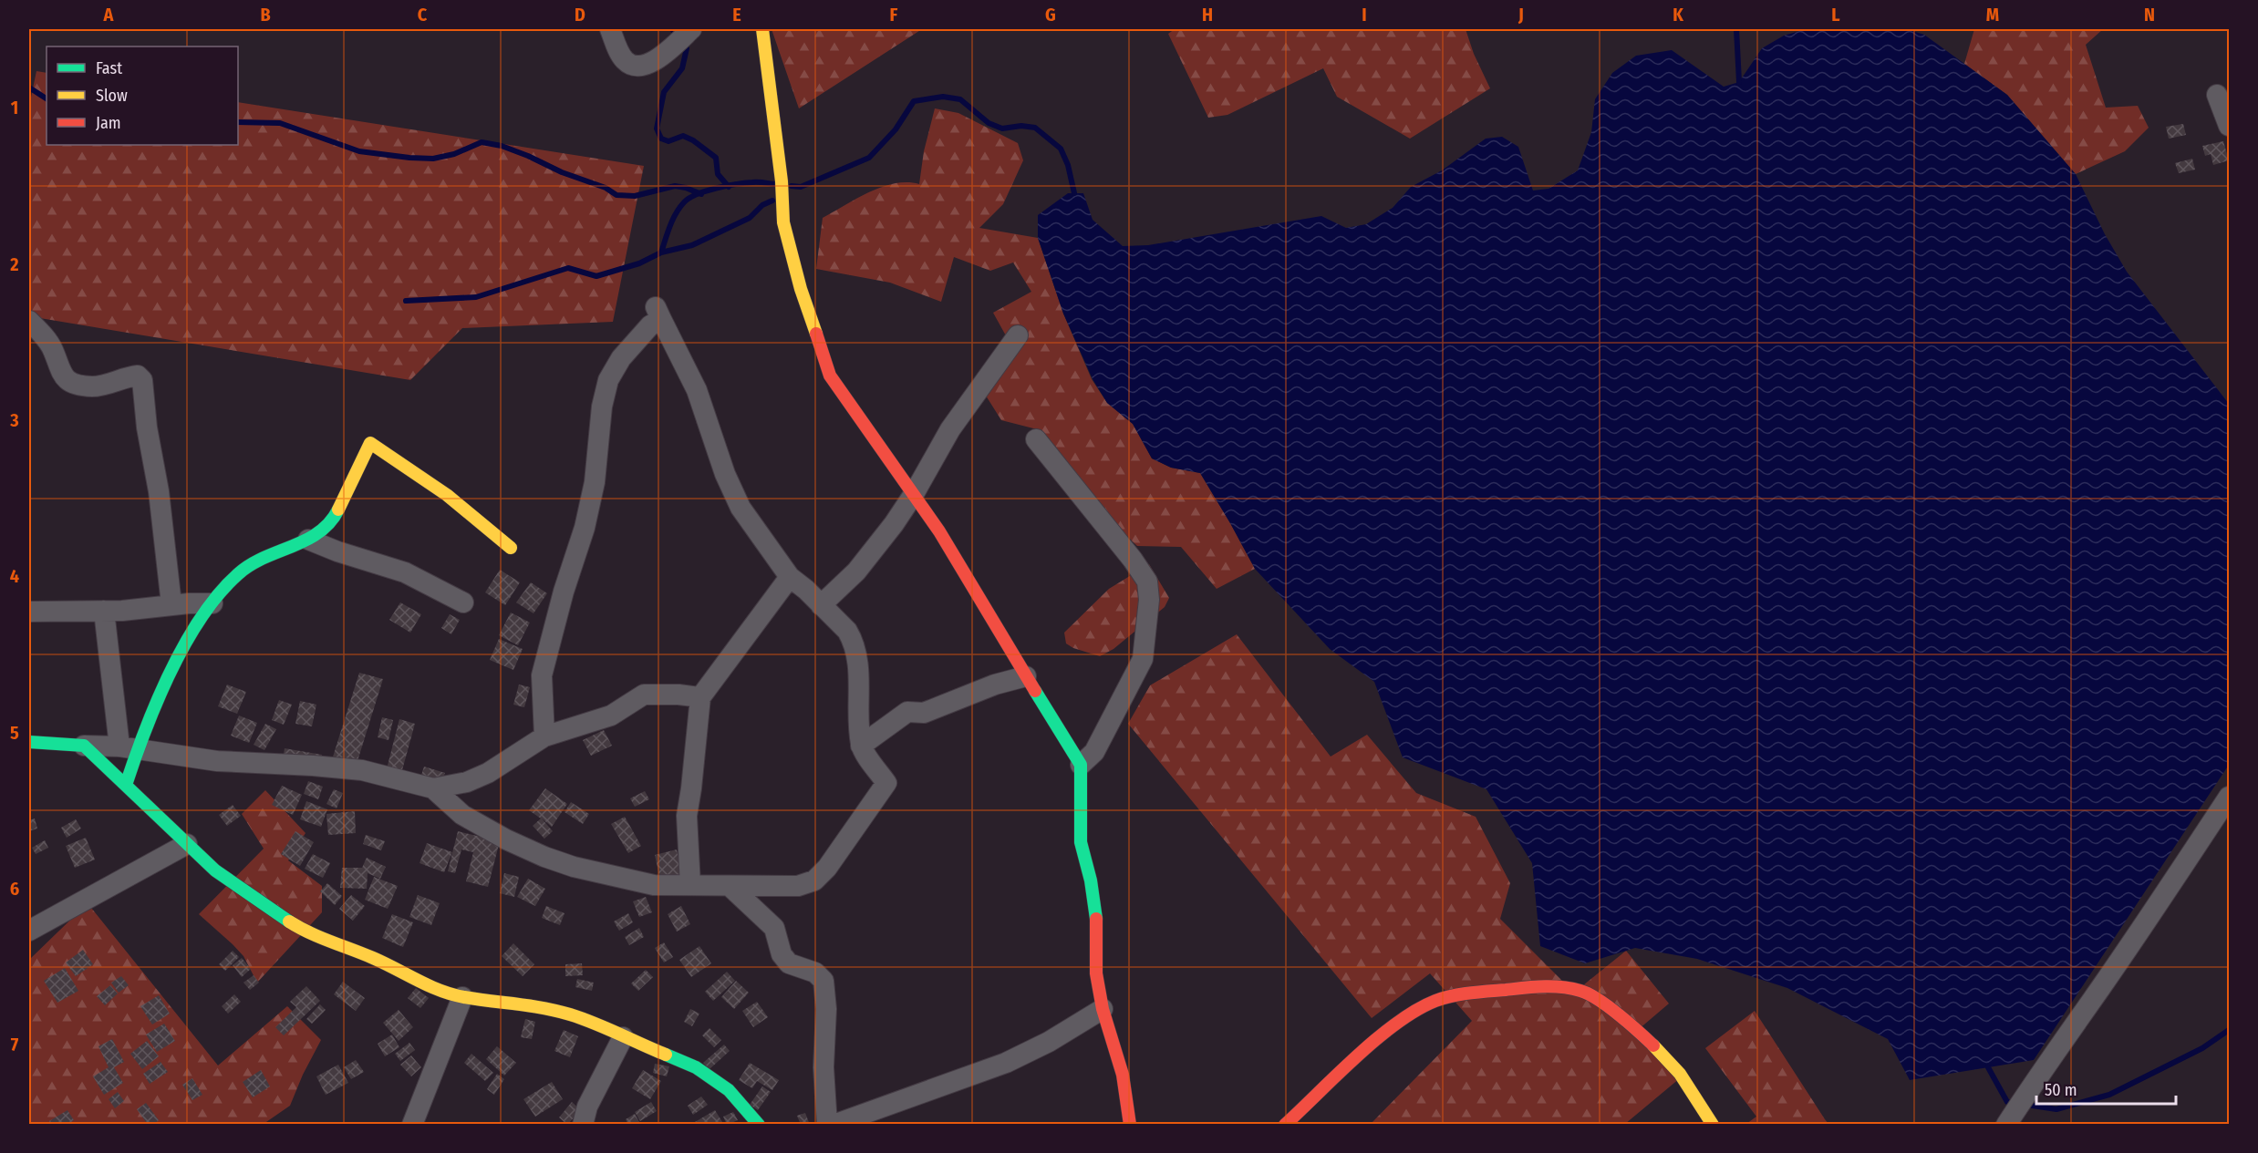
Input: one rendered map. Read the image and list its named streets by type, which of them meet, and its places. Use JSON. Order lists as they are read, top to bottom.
{
  "legend": ["Fast", "Slow", "Jam"],
  "scale_bar": "50 m",
  "grid": {
    "columns": [
      "A",
      "B",
      "C",
      "D",
      "E",
      "F",
      "G",
      "H",
      "I",
      "J",
      "K",
      "L",
      "M",
      "N"
    ],
    "rows": [
      "1",
      "2",
      "3",
      "4",
      "5",
      "6",
      "7"
    ]
  }
}
